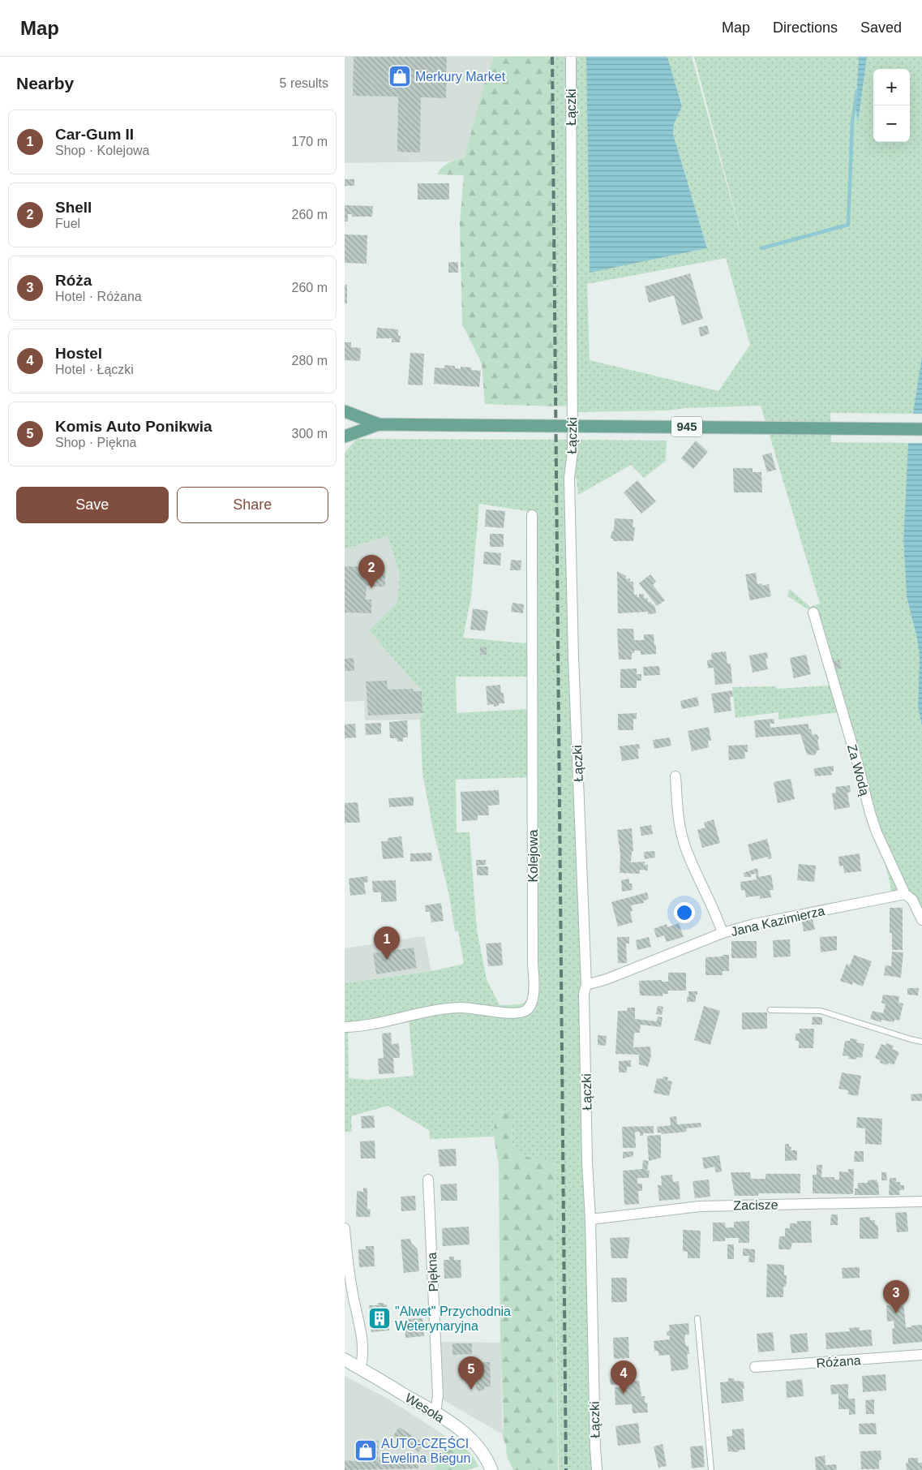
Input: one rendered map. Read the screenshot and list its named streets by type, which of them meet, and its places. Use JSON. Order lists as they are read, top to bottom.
{
  "streets": {
    "main road": ["945"],
    "street": [
      "Łączki",
      "Za Wodą",
      "Kolejowa",
      "Jana Kazimierza",
      "Zacisze",
      "Piękna",
      "Różana",
      "Wesoła"
    ]
  },
  "crossings": [
    ["Łączki", "Jana Kazimierza"],
    ["Łączki", "Zacisze"],
    ["Za Wodą", "Jana Kazimierza"],
    ["Piękna", "Wesoła"]
  ],
  "places": {
    "shop": ["Merkury Market", "AUTO-CZĘŚCI Ewelina Biegun"],
    "building": ["\"Alwet\" Przychodnia Weterynaryjna"]
  },
  "page": {
    "header": "Map",
    "nav": ["Map", "Directions", "Saved"],
    "heading": ["Nearby", "5 results"],
    "map_buttons": ["+", "−"],
    "list": [
      {
        "mark": "1",
        "name": "Car-Gum II",
        "note": "Shop · Kolejowa",
        "value": "170 m"
      },
      {
        "mark": "2",
        "name": "Shell",
        "note": "Fuel",
        "value": "260 m"
      },
      {
        "mark": "3",
        "name": "Róża",
        "note": "Hotel · Różana",
        "value": "260 m"
      },
      {
        "mark": "4",
        "name": "Hostel",
        "note": "Hotel · Łączki",
        "value": "280 m"
      },
      {
        "mark": "5",
        "name": "Komis Auto Ponikwia",
        "note": "Shop · Piękna",
        "value": "300 m"
      }
    ],
    "buttons": ["Save", "Share"],
    "pins": [
      "2",
      "1",
      "3",
      "5",
      "4"
    ]
  }
}
